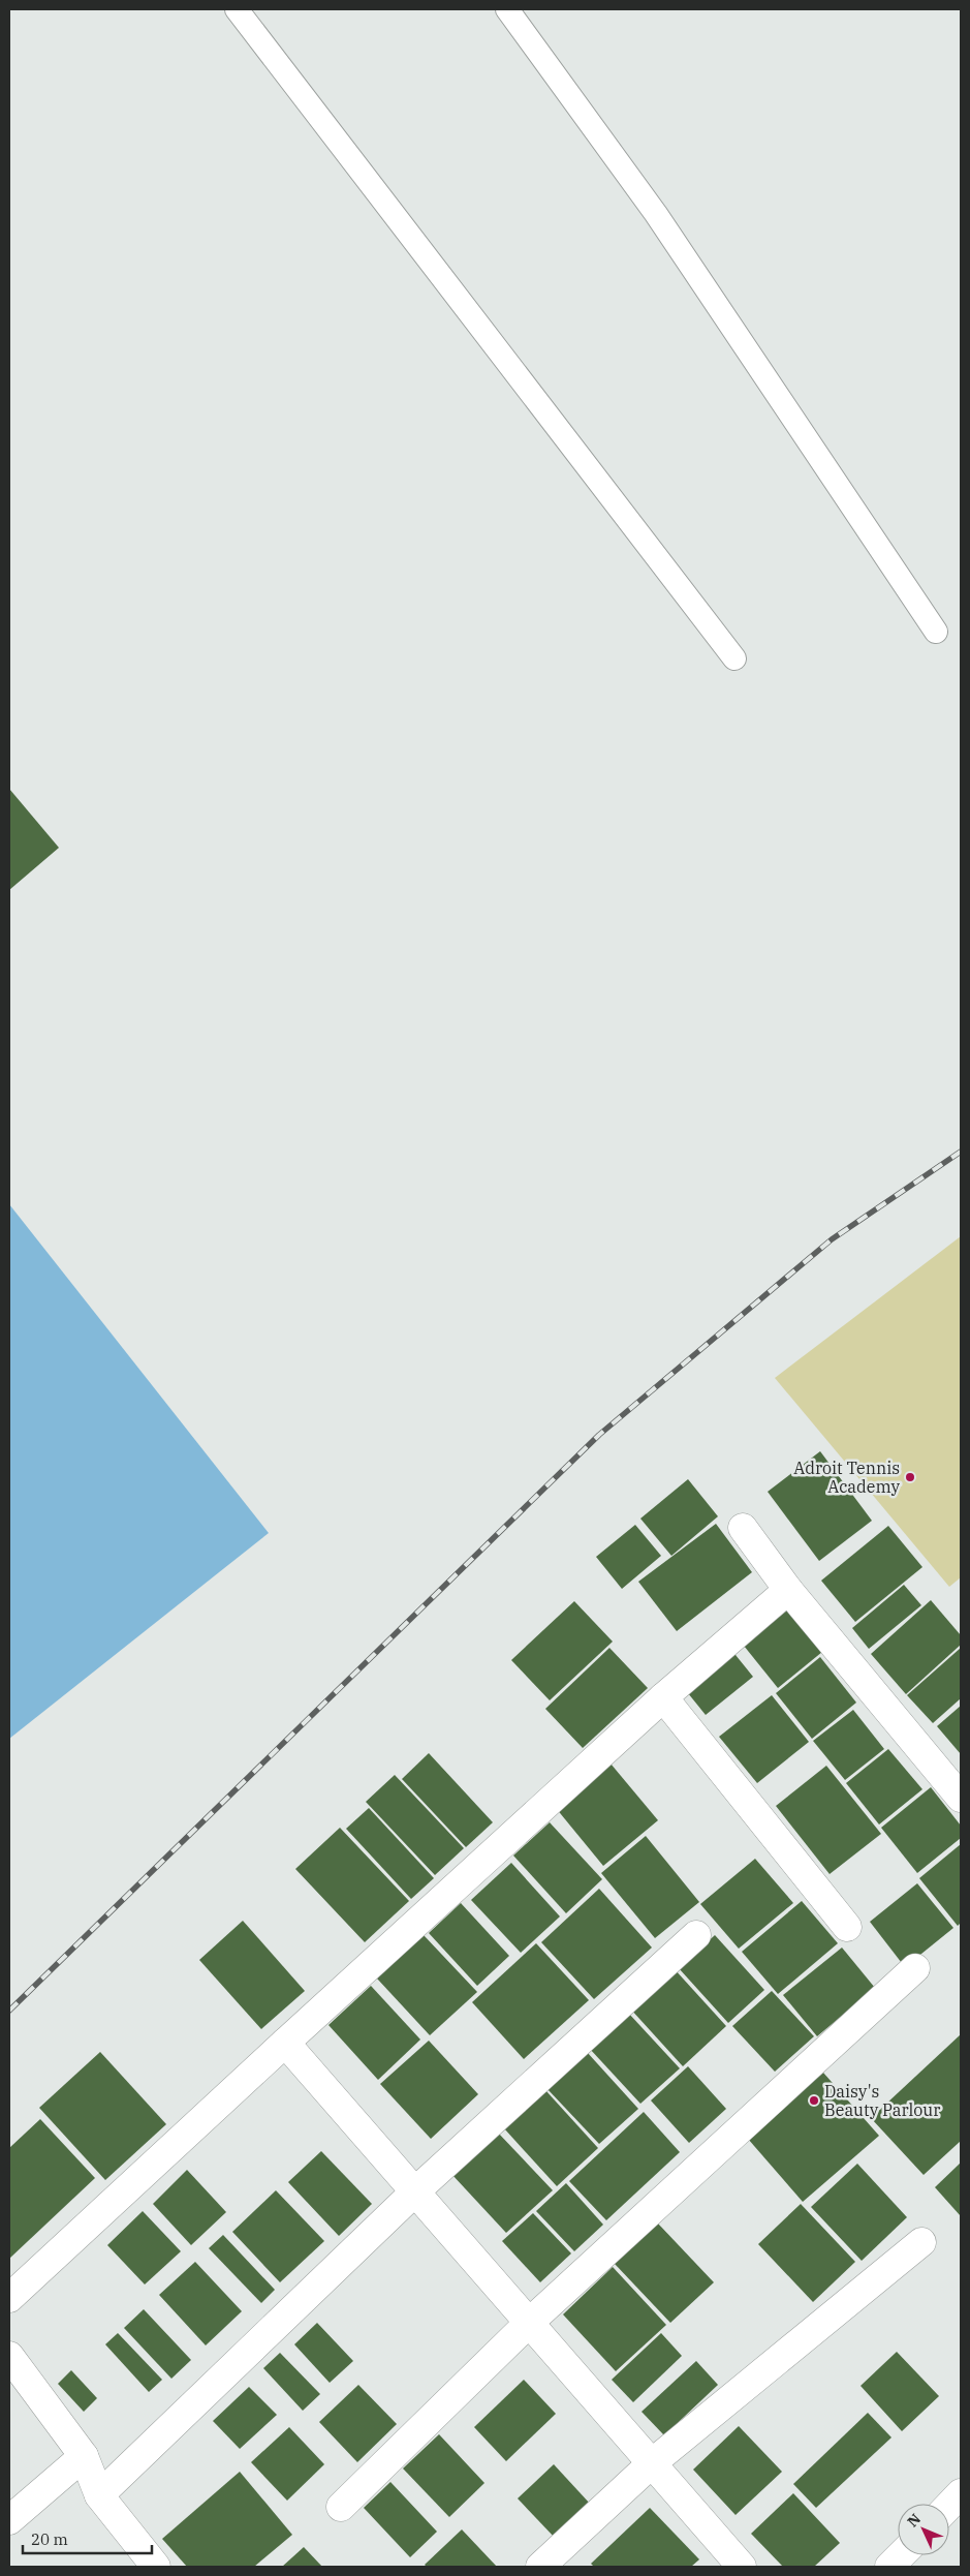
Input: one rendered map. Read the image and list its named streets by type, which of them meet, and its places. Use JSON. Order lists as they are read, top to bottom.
{
  "places": ["Adroit Tennis Academy", "Daisy's Beauty Parlour"],
  "scale_bar": "20 m",
  "north": "top left"
}
